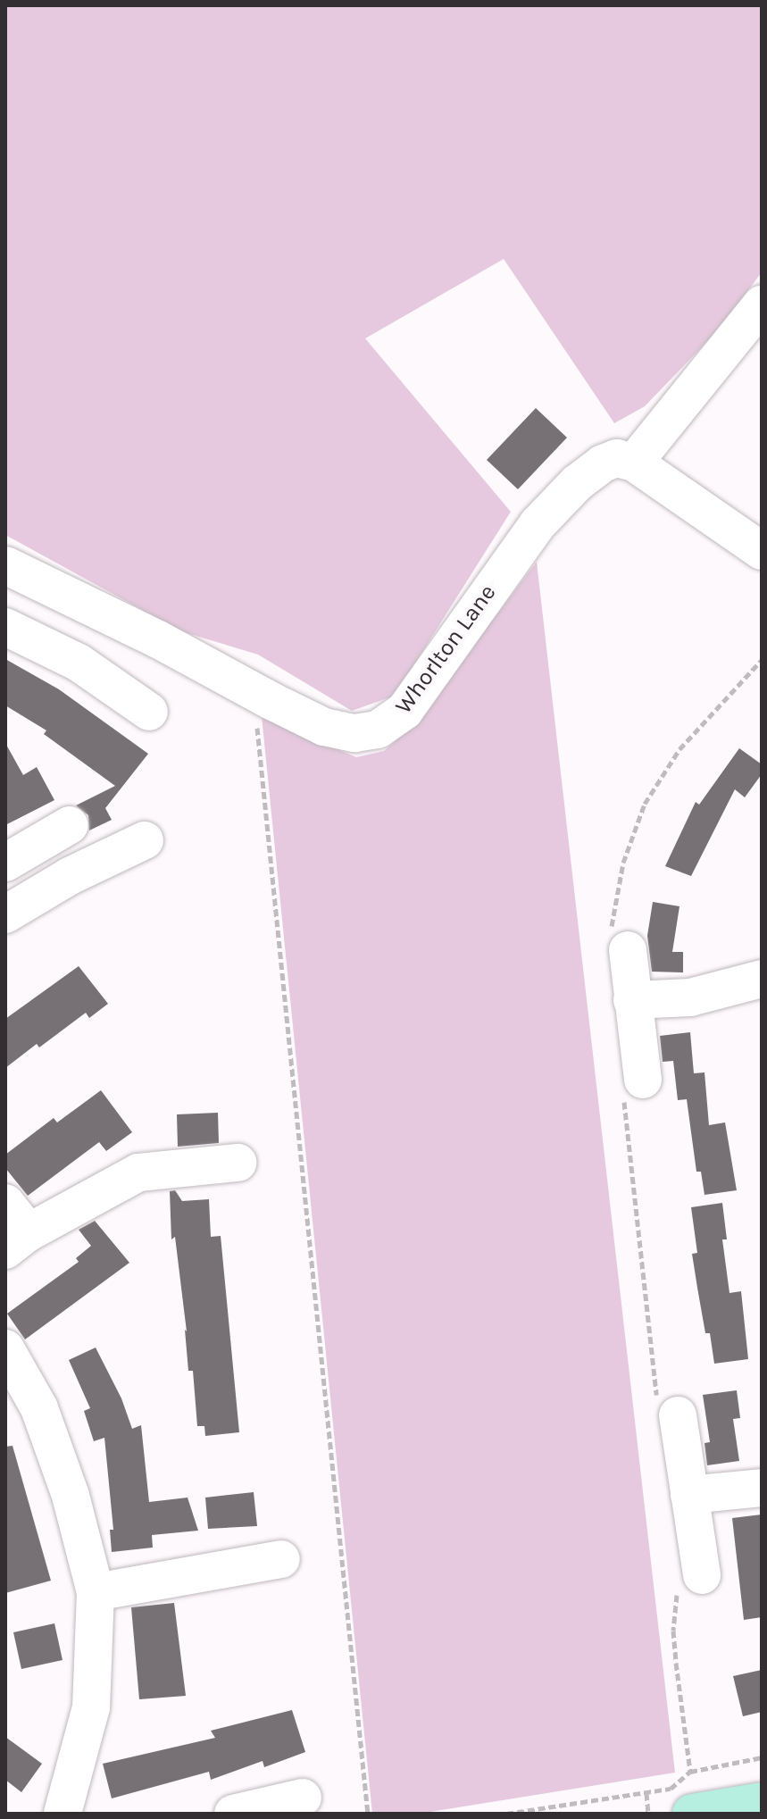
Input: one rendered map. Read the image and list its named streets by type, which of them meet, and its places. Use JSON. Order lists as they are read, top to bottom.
{
  "streets": {
    "street": ["Whorlton Lane"]
  }
}
